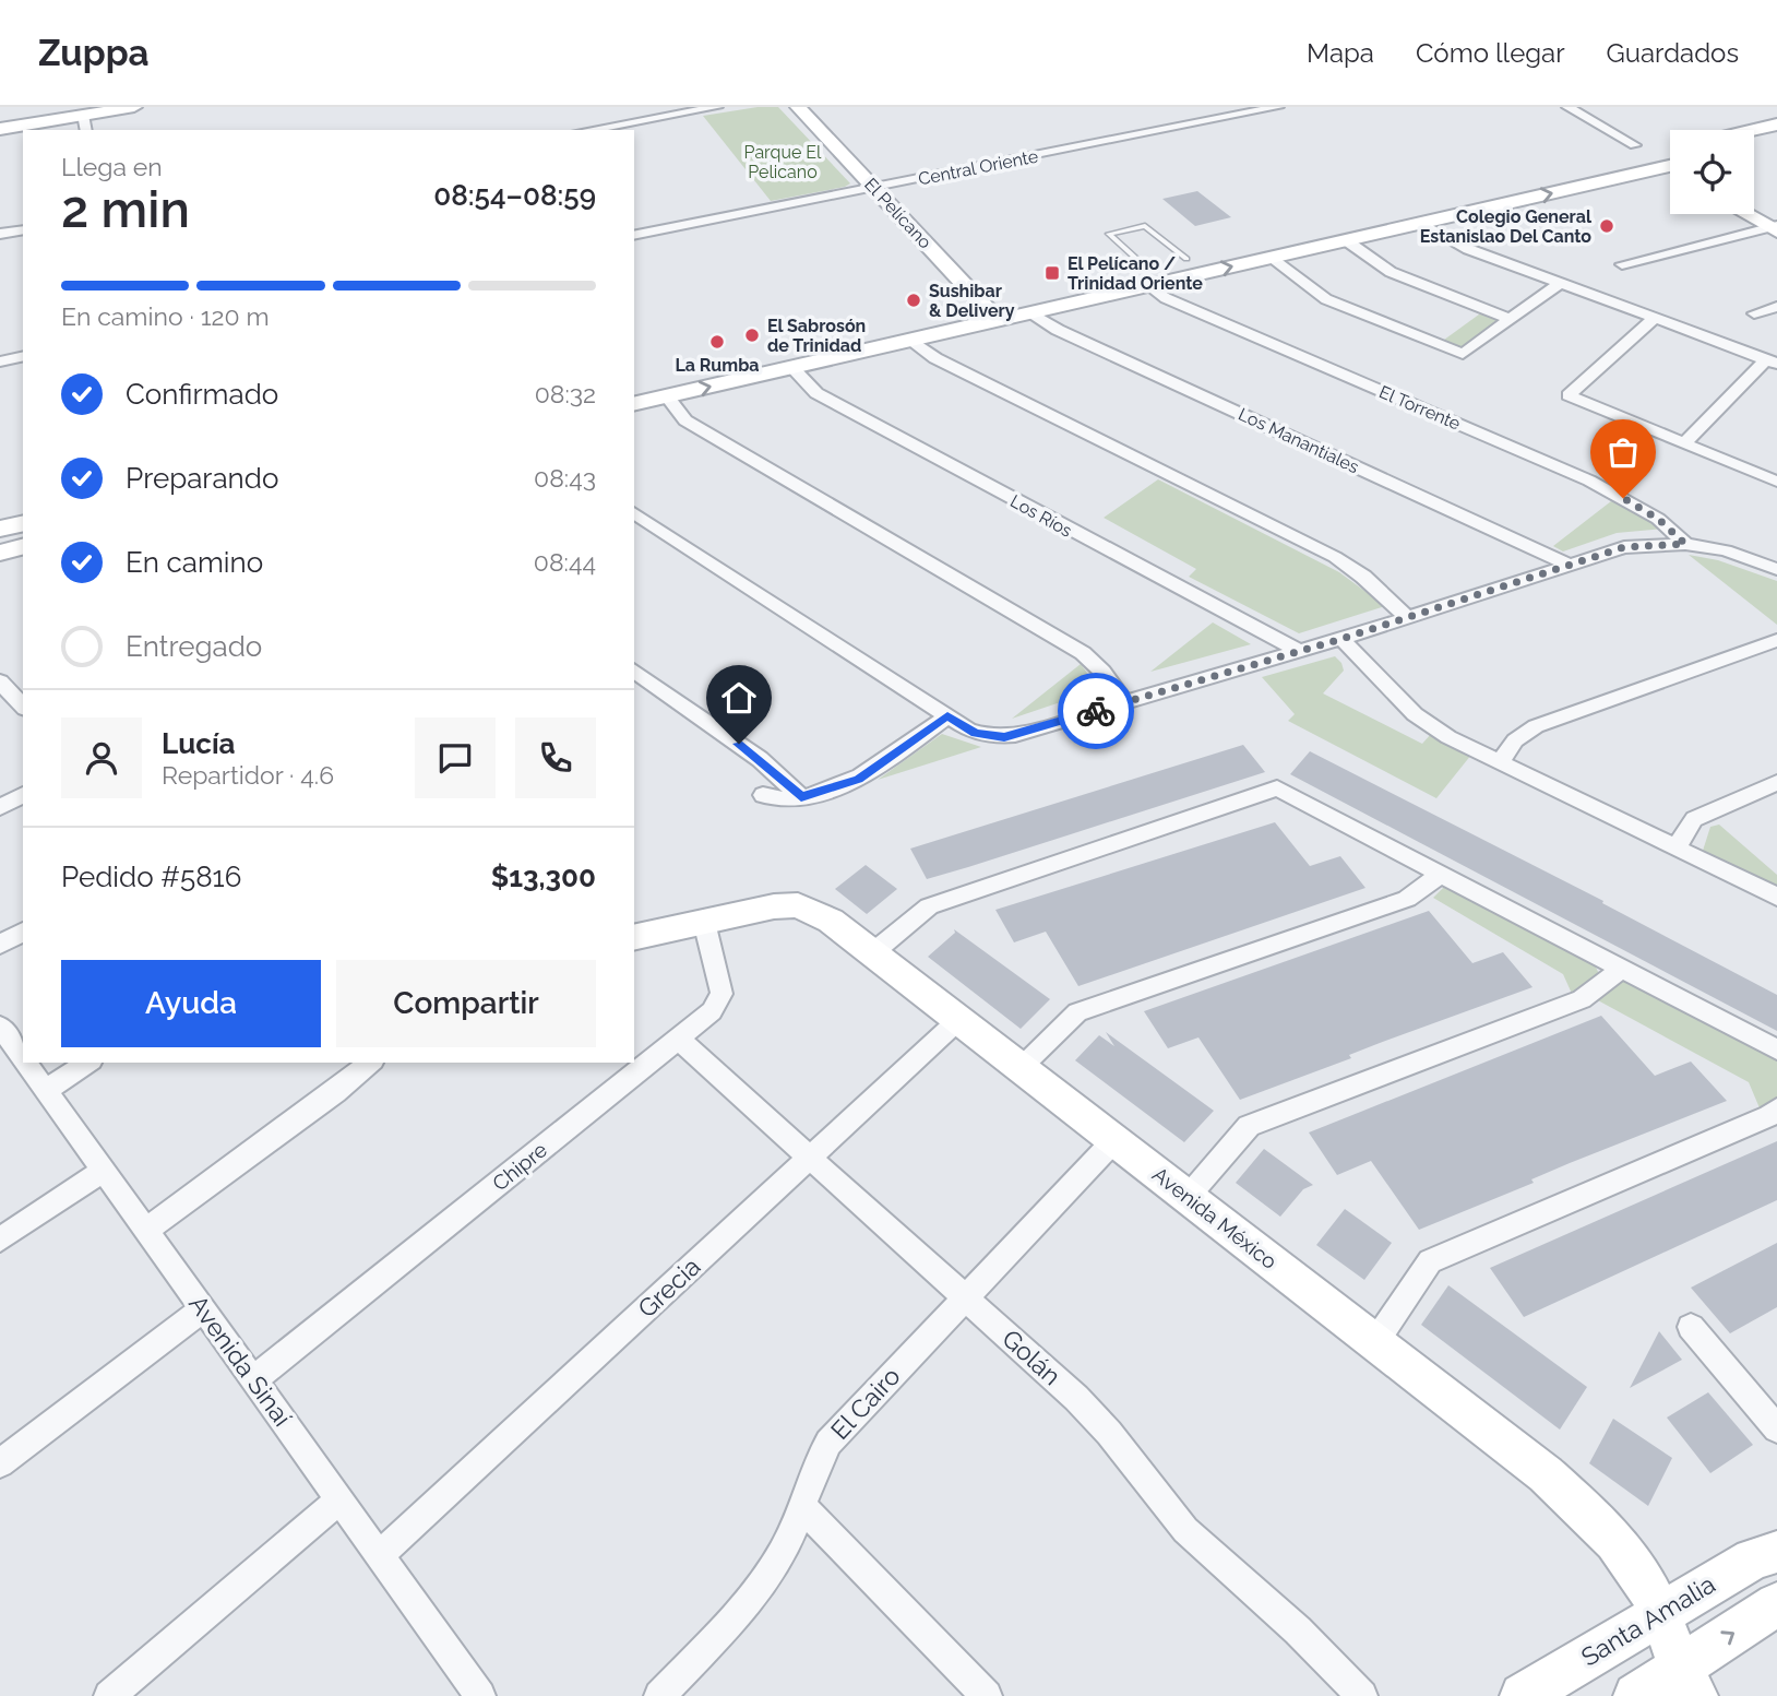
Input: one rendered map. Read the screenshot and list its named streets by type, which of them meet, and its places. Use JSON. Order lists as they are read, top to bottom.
{
  "streets": {
    "main road": ["El Pelícano", "Avenida México", "Santa Amalia"],
    "street": [
      "Central Oriente",
      "El Torrente",
      "Los Manantiales",
      "Los Ríos",
      "Chipre",
      "Grecia",
      "Golán",
      "Avenida Sinaí",
      "El Cairo"
    ]
  },
  "crossings": [
    ["Central Oriente", "El Pelícano"],
    ["Chipre", "Avenida México"],
    ["Chipre", "Golán"],
    ["Chipre", "Avenida Sinaí"],
    ["Avenida México", "Grecia"],
    ["Avenida México", "El Cairo"],
    ["Avenida México", "Santa Amalia"],
    ["Grecia", "Golán"],
    ["Grecia", "Avenida Sinaí"],
    ["Golán", "El Cairo"]
  ],
  "parks": ["Parque El Pelicano"],
  "places": {
    "other": [
      "Colegio General Estanislao Del Canto",
      "Sushibar & Delivery",
      "El Sabrosón de Trinidad",
      "La Rumba"
    ],
    "transit": ["El Pelícano / Trinidad Oriente"]
  },
  "page": {
    "header": "Zuppa",
    "nav": ["Mapa", "Cómo llegar", "Guardados"],
    "heading": ["2 min", "Llega en", "08:54–08:59"],
    "panel": [
      "Lucía",
      "Repartidor · 4.6",
      "Pedido #5816",
      "$13,300"
    ],
    "bar": "En camino · 120 m",
    "list": [
      ["Confirmado", "08:32"],
      ["Preparando", "08:43"],
      ["En camino", "08:44"],
      "Entregado"
    ],
    "buttons": ["Ayuda", "Compartir"]
  }
}
